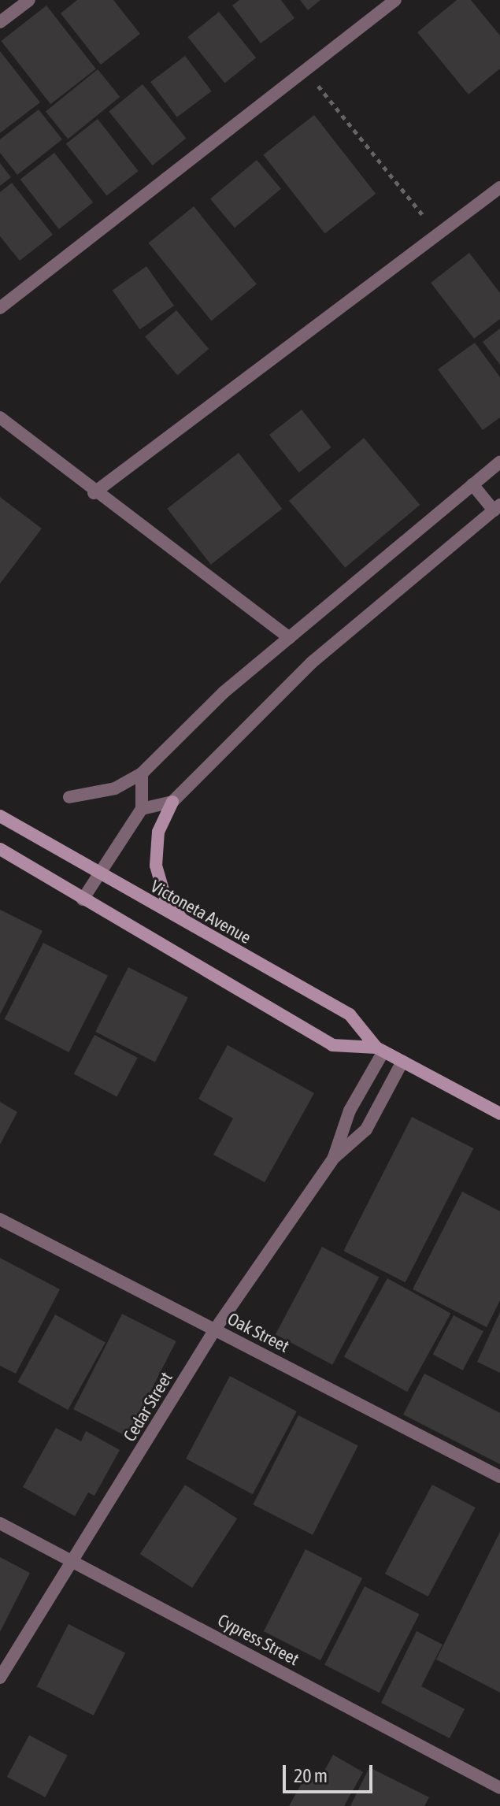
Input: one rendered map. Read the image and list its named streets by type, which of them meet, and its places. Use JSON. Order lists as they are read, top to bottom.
{
  "streets": {
    "main road": ["Victoneta Avenue"],
    "street": ["Oak Street", "Cedar Street", "Cypress Street"]
  },
  "crossings": [
    ["Victoneta Avenue", "Cedar Street"],
    ["Oak Street", "Cedar Street"],
    ["Cedar Street", "Cypress Street"]
  ],
  "scale_bar": "20 m"
}
